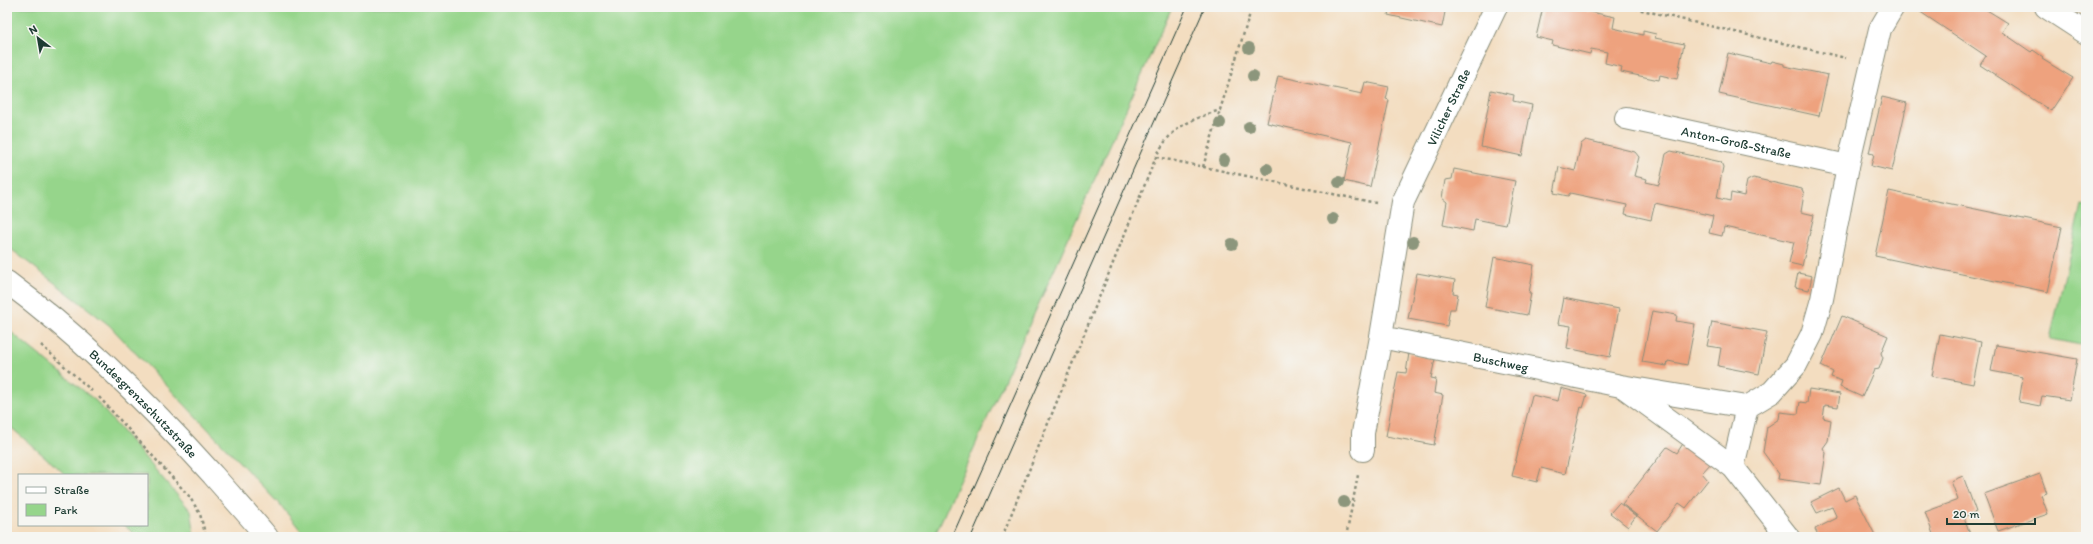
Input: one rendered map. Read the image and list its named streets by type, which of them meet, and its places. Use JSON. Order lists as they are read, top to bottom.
{
  "streets": {
    "street": [
      "Vilicher Straße",
      "Anton-Groß-Straße",
      "Buschweg",
      "Bundesgrenzschutzstraße"
    ]
  },
  "legend": ["Straße", "Park"],
  "scale_bar": "20 m",
  "north": "top left"
}
